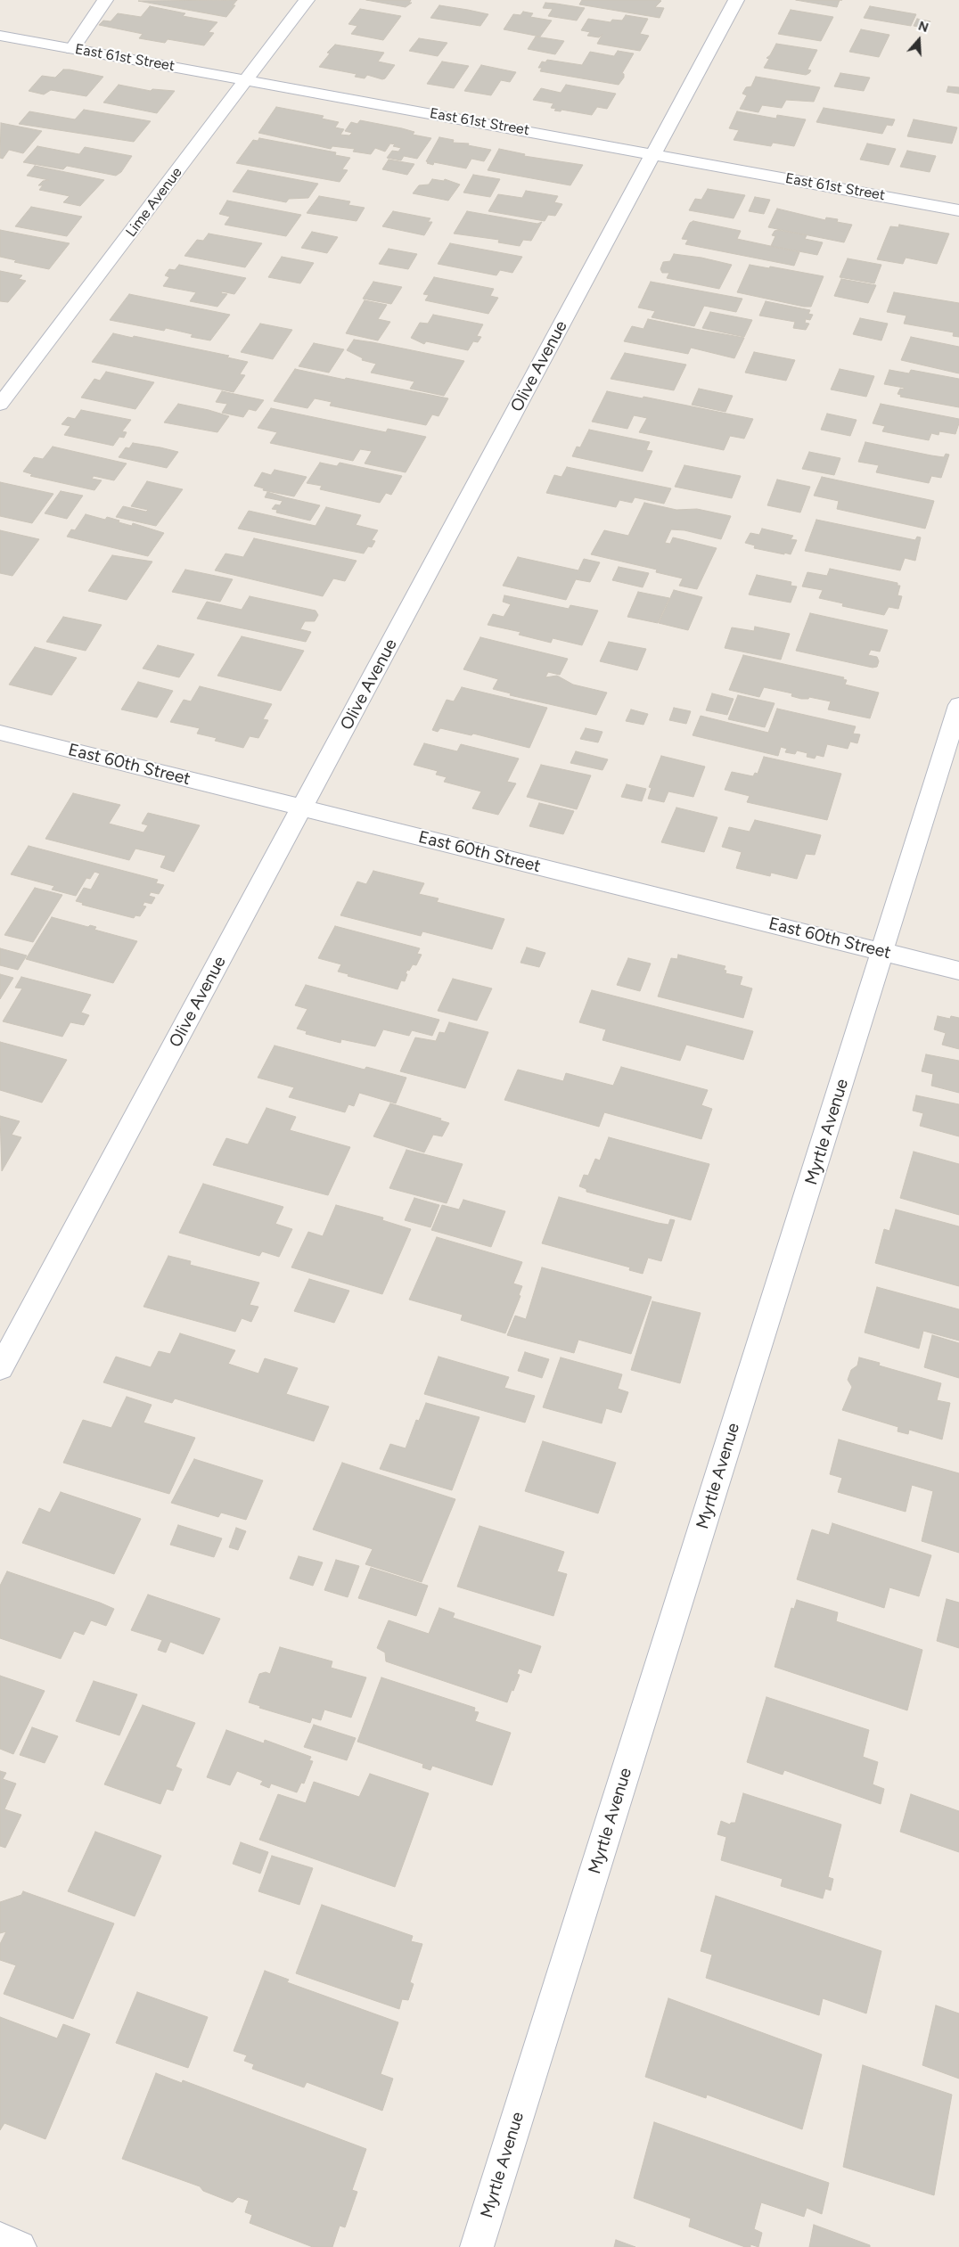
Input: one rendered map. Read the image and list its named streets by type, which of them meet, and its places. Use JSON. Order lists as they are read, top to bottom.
{
  "streets": {
    "street": [
      "East 61st Street",
      "Lime Avenue",
      "Olive Avenue",
      "East 60th Street",
      "Myrtle Avenue"
    ]
  },
  "crossings": [
    ["East 61st Street", "Lime Avenue"],
    ["East 61st Street", "Olive Avenue"],
    ["Olive Avenue", "East 60th Street"],
    ["East 60th Street", "Myrtle Avenue"]
  ],
  "north": "top"
}
